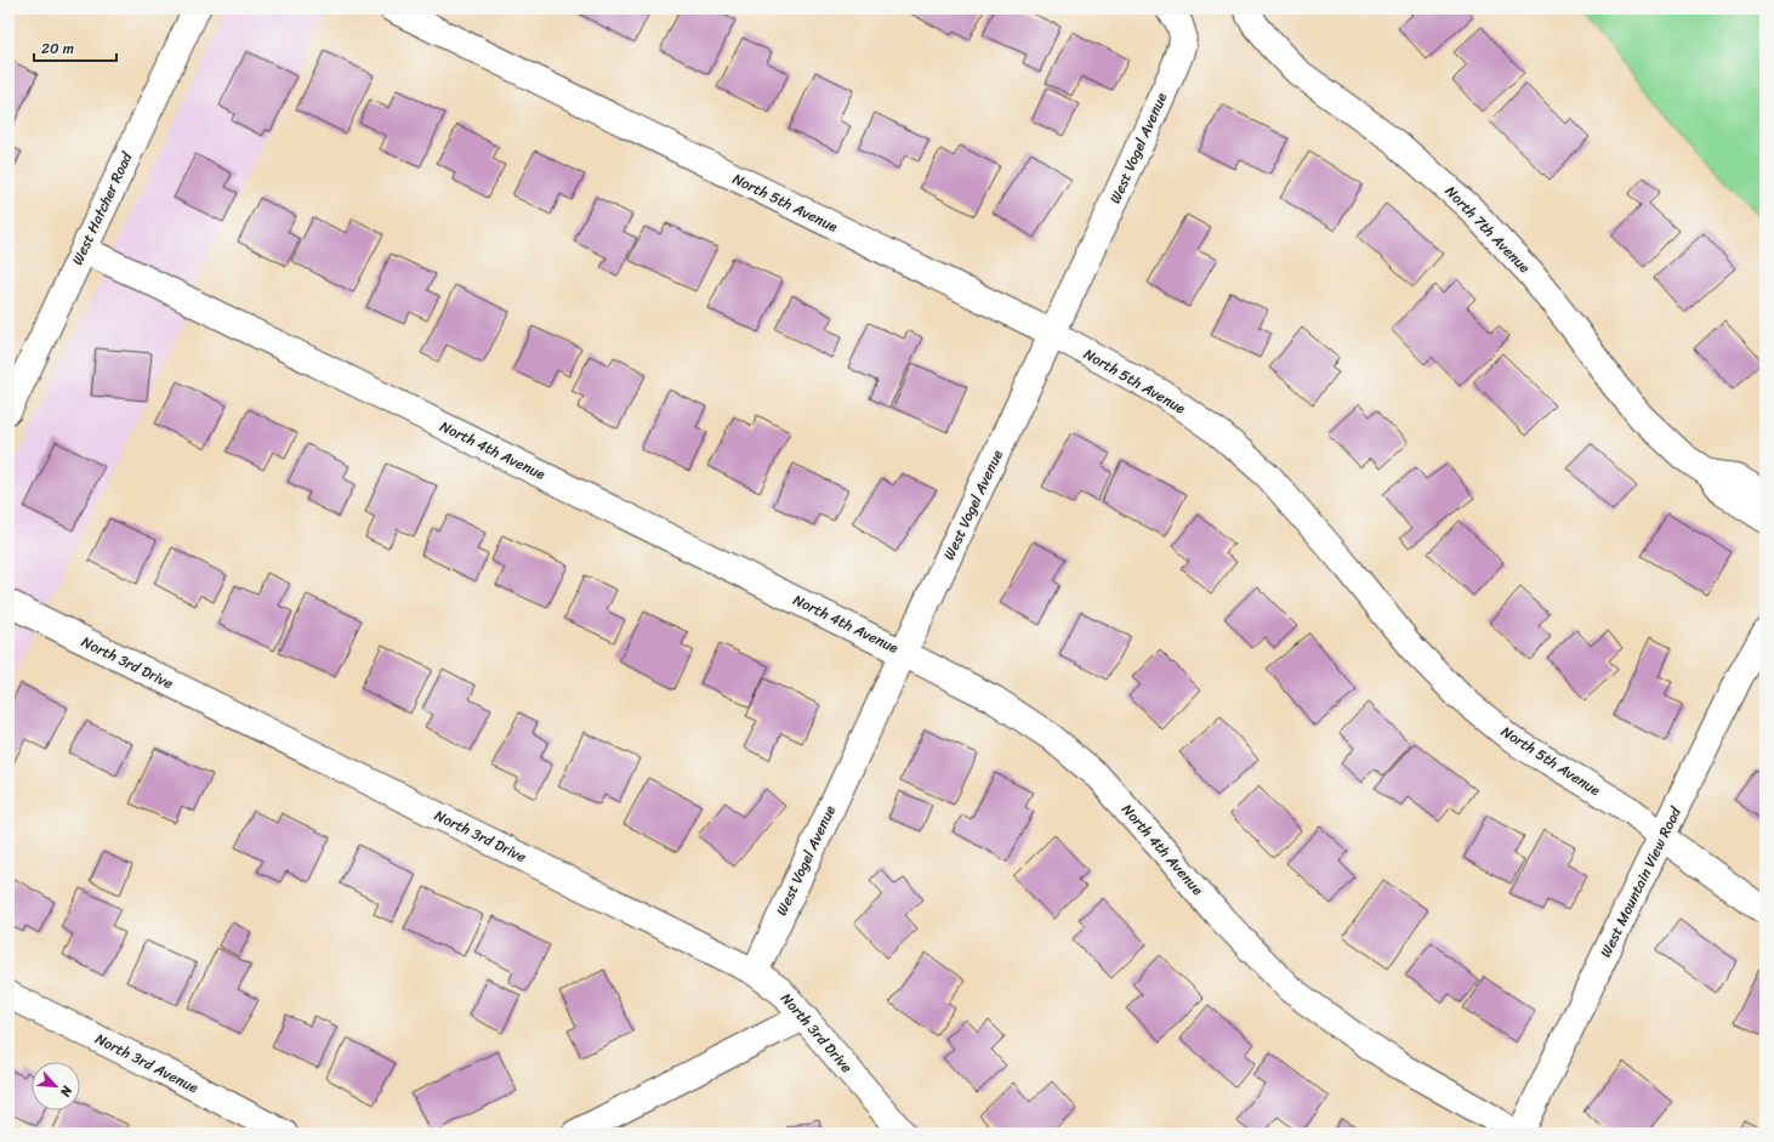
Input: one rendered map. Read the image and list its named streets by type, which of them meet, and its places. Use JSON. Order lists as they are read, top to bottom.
{
  "streets": {
    "street": [
      "West Vogel Avenue",
      "North 5th Avenue",
      "West Hatcher Road",
      "North 7th Avenue",
      "North 4th Avenue",
      "North 3rd Drive",
      "West Mountain View Road",
      "North 3rd Avenue"
    ]
  },
  "crossings": [
    ["West Vogel Avenue", "North 5th Avenue"],
    ["West Vogel Avenue", "North 4th Avenue"],
    ["West Vogel Avenue", "North 3rd Drive"],
    ["North 5th Avenue", "West Mountain View Road"],
    ["West Hatcher Road", "North 4th Avenue"]
  ],
  "scale_bar": "20 m",
  "north": "bottom right"
}
